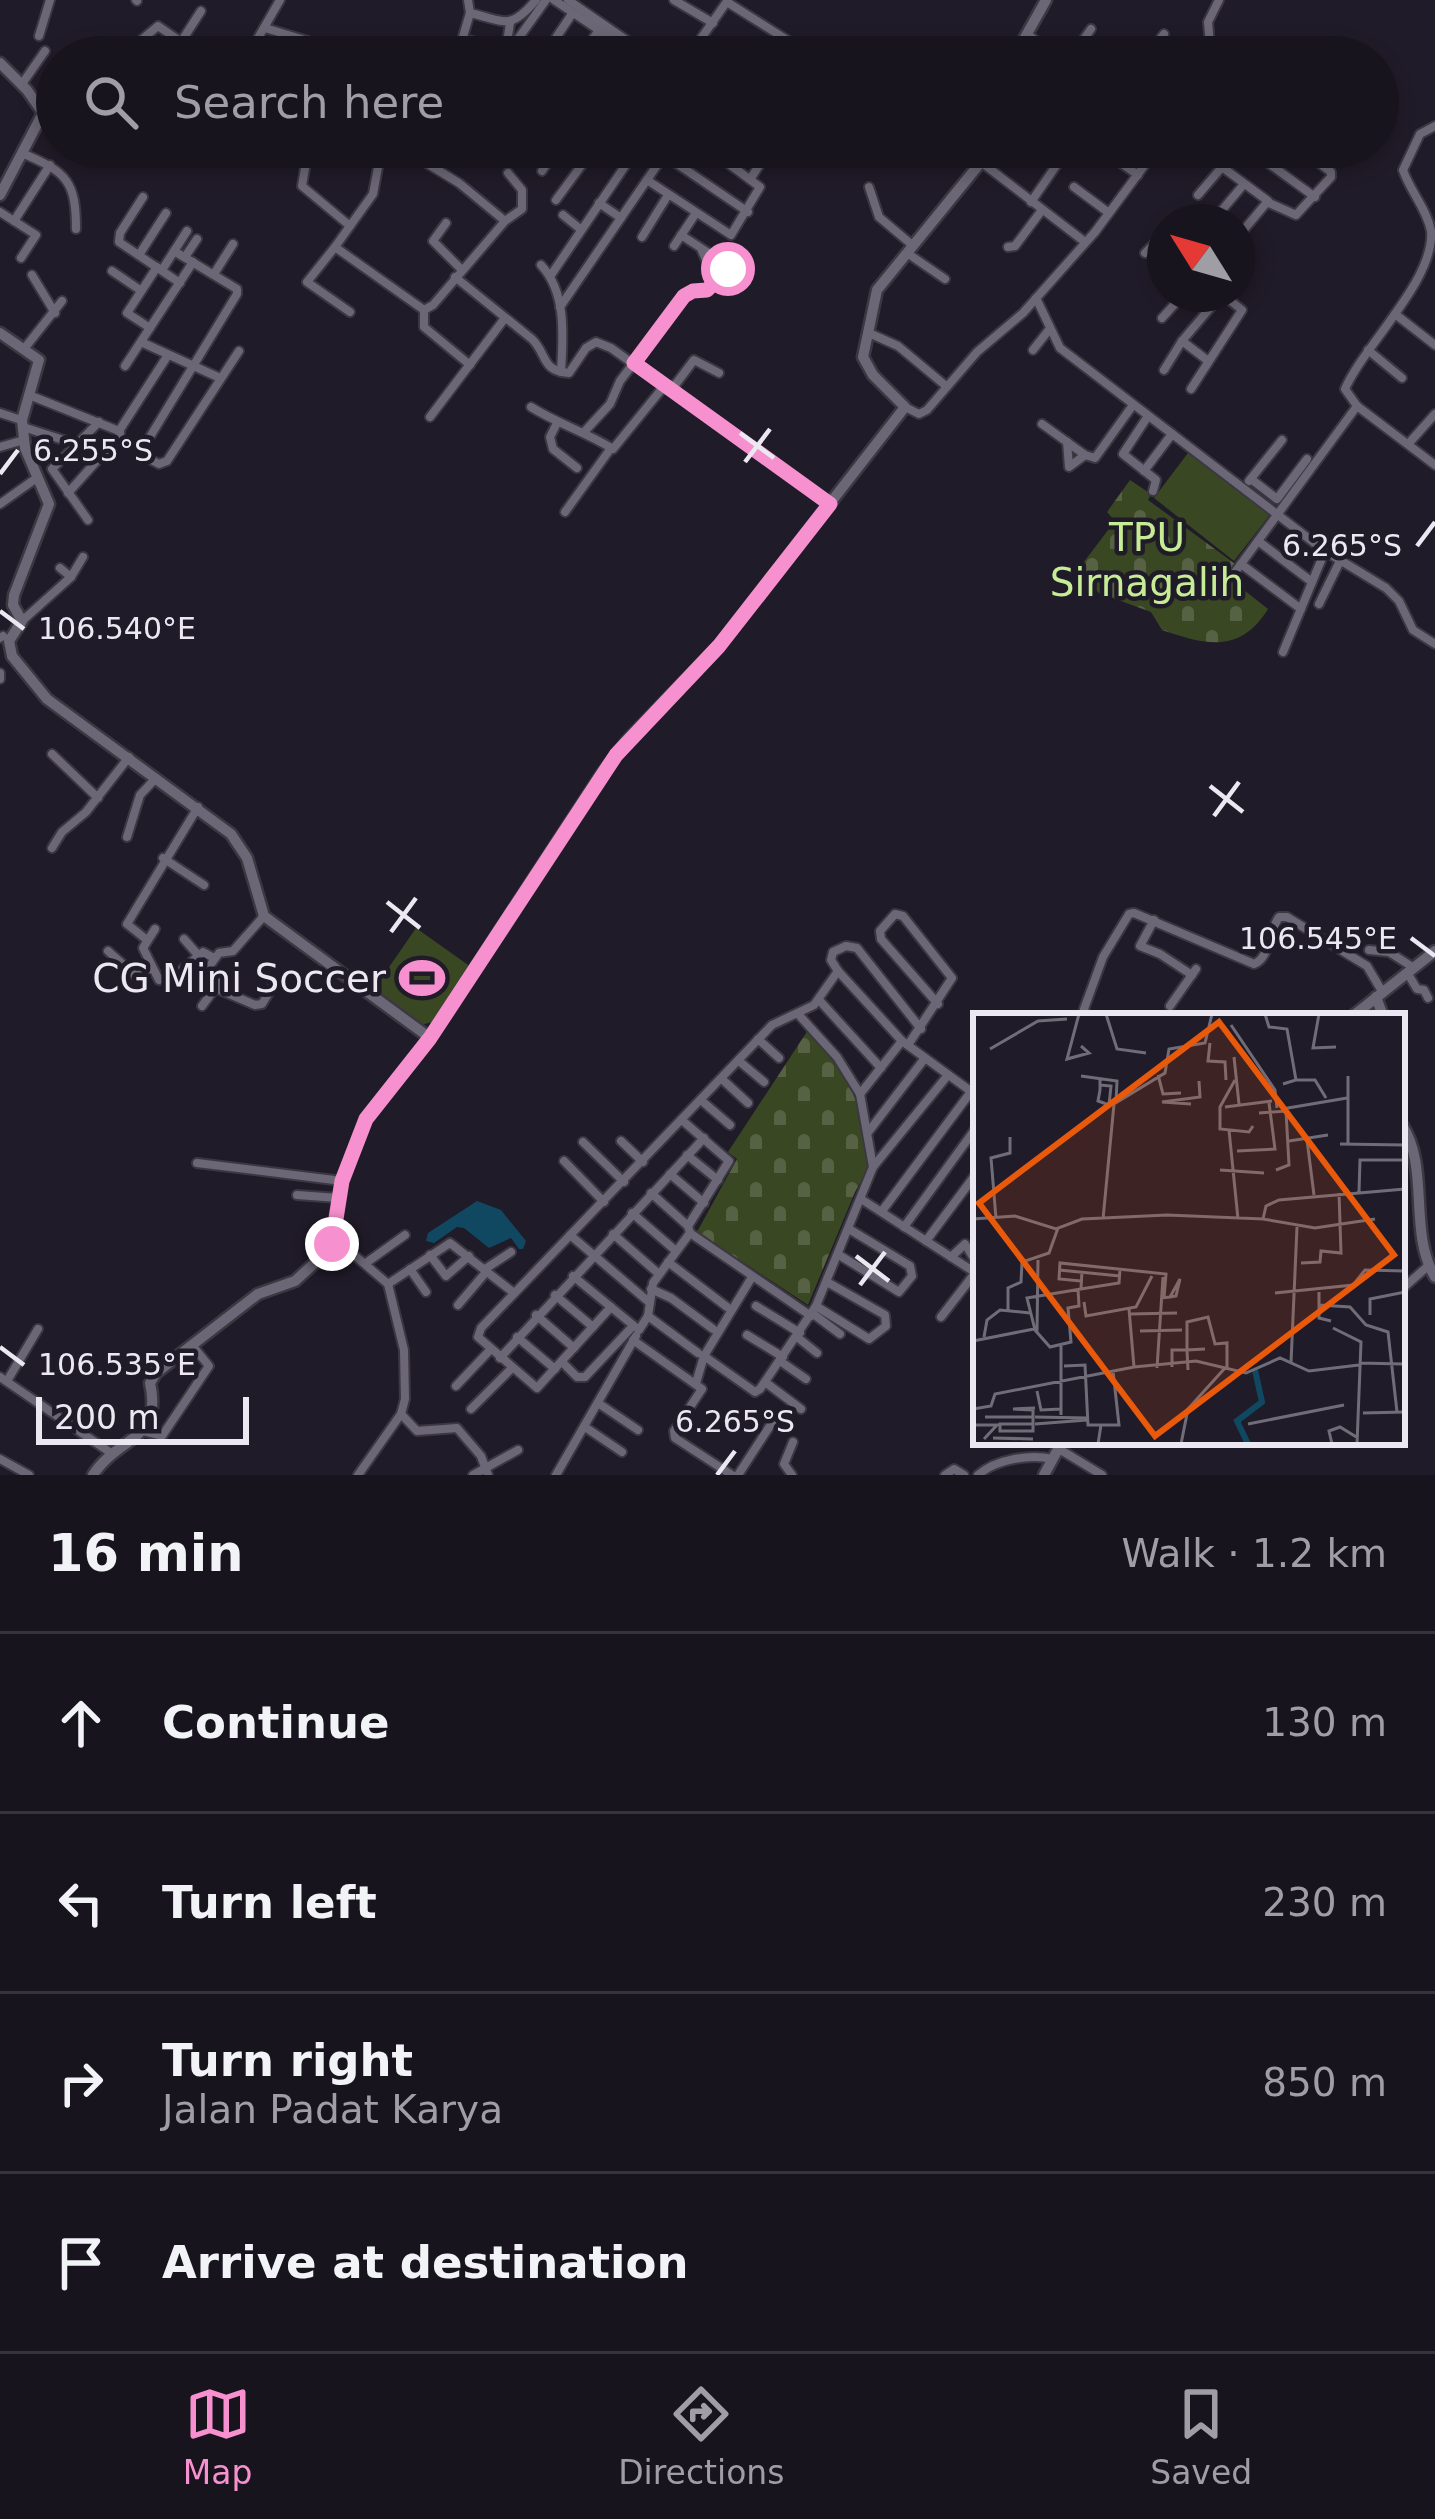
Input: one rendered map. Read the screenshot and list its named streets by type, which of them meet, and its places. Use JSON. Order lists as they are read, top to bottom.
{
  "parks": ["TPU Sirnagalih"],
  "places": {
    "sports": ["CG Mini Soccer"]
  },
  "scale_bar": "200 m",
  "north": "top left",
  "page": {
    "search": "Search here",
    "scale": "200 m",
    "heading": ["16 min", "Walk · 1.2 km"],
    "list": [
      ["Continue", "130 m"],
      ["Turn left", "230 m"],
      ["Turn right", "Jalan Padat Karya", "850 m"],
      "Arrive at destination"
    ],
    "nav": ["Map", "Directions", "Saved"]
  },
  "coordinates": [
    "6.255°S",
    "6.265°S",
    "106.540°E",
    "106.545°E",
    "106.535°E"
  ]
}
